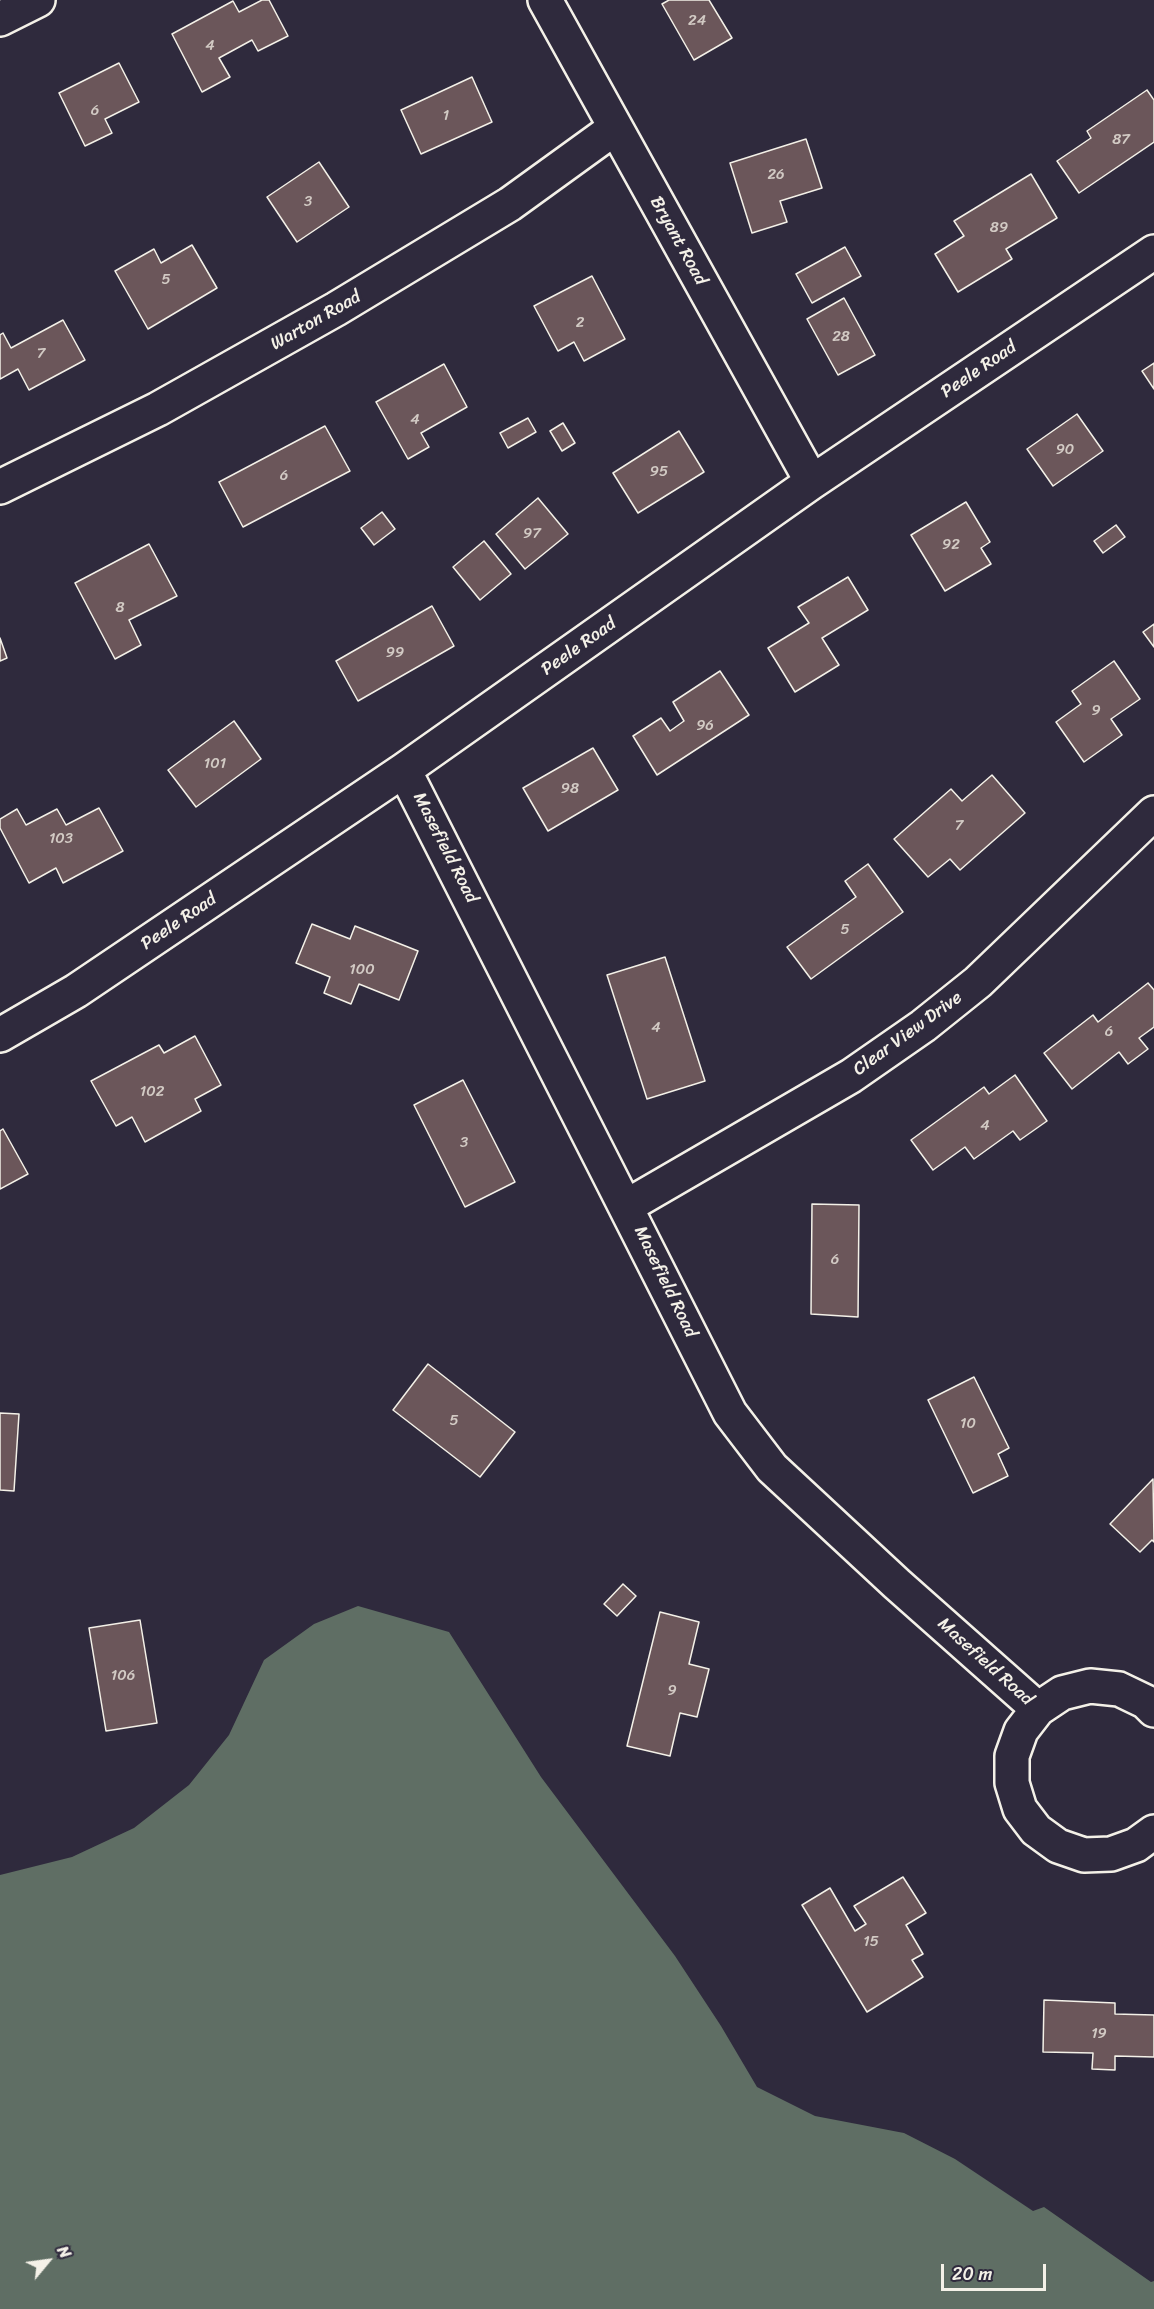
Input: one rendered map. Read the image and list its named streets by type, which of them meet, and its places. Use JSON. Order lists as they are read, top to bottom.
{
  "streets": {
    "street": [
      "Bryant Road",
      "Warton Road",
      "Peele Road",
      "Masefield Road",
      "Clear View Drive"
    ]
  },
  "crossings": [
    ["Bryant Road", "Warton Road"],
    ["Bryant Road", "Peele Road"],
    ["Peele Road", "Masefield Road"],
    ["Masefield Road", "Clear View Drive"]
  ],
  "house_numbers": [
    "24",
    "4",
    "6",
    "1",
    "87",
    "26",
    "3",
    "89",
    "5",
    "2",
    "28",
    "7",
    "4",
    "90",
    "95",
    "6",
    "97",
    "92",
    "8",
    "99",
    "9",
    "96",
    "101",
    "98",
    "7",
    "103",
    "5",
    "100",
    "4",
    "6",
    "102",
    "4",
    "3",
    "6",
    "5",
    "10",
    "106",
    "9",
    "15",
    "19"
  ],
  "scale_bar": "20 m",
  "north": "top right"
}
